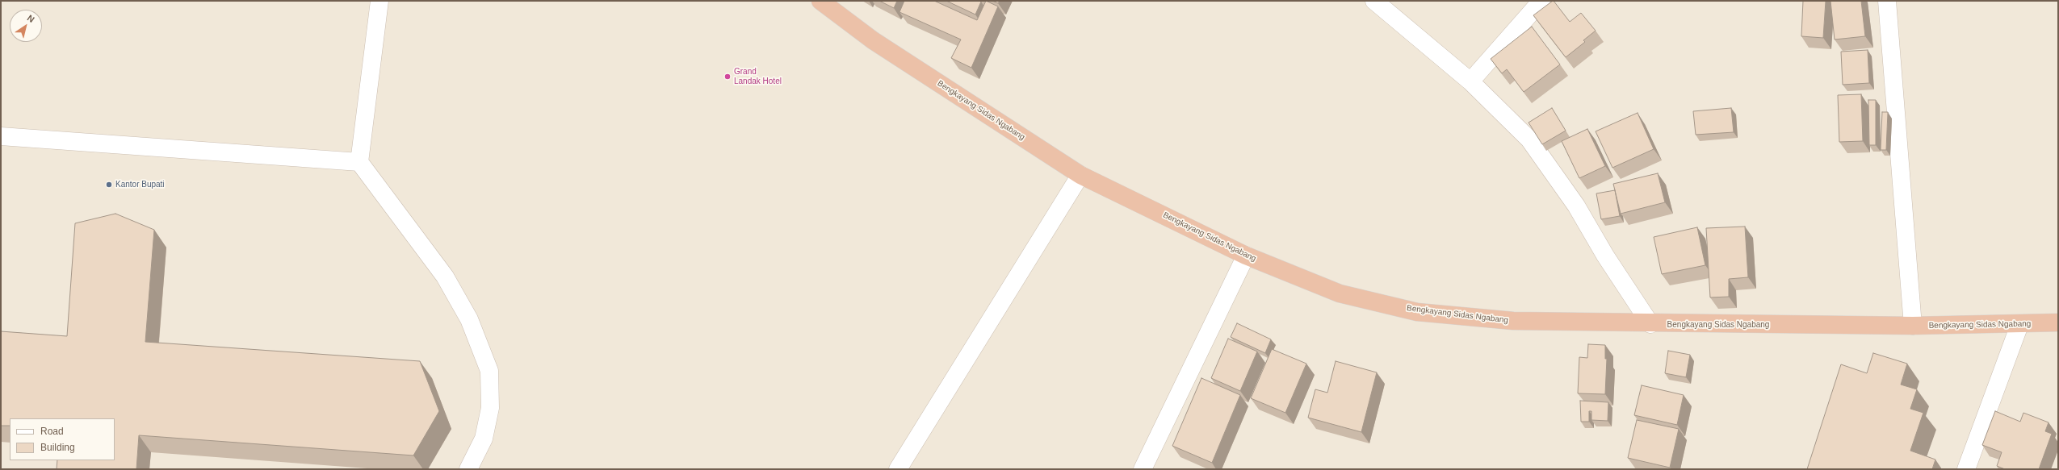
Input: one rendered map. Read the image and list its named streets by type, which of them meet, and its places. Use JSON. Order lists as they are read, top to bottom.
{
  "streets": {
    "highway": ["Bengkayang Sidas Ngabang"]
  },
  "places": ["Grand Landak Hotel", "Kantor Bupati"],
  "legend": ["Road", "Building"],
  "north": "top right"
}
